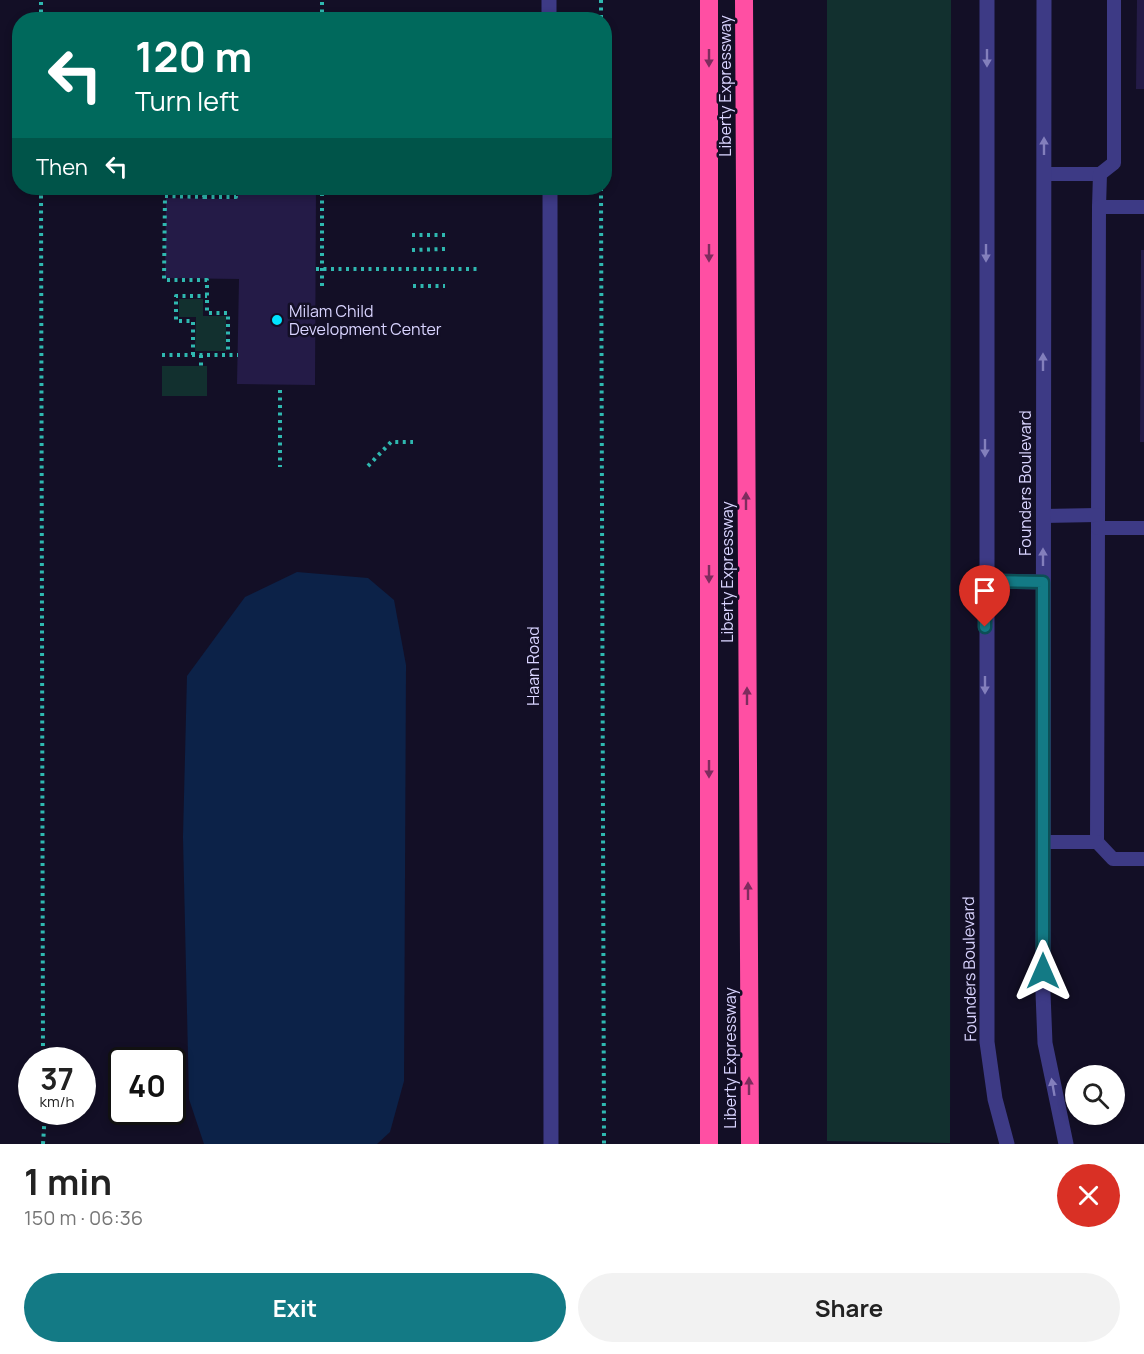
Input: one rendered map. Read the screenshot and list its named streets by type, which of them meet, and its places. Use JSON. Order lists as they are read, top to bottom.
{
  "streets": {
    "highway": ["Liberty Expressway"],
    "street": ["Founders Boulevard", "Haan Road"]
  },
  "places": ["Milam Child Development Center"],
  "page": {
    "turn": ["120 m", "Turn left"],
    "then": "Then",
    "speed": "37 km/h",
    "limit": "40",
    "heading": ["1 min", "150 m · 06:36"],
    "buttons": ["Exit", "Share"]
  }
}
